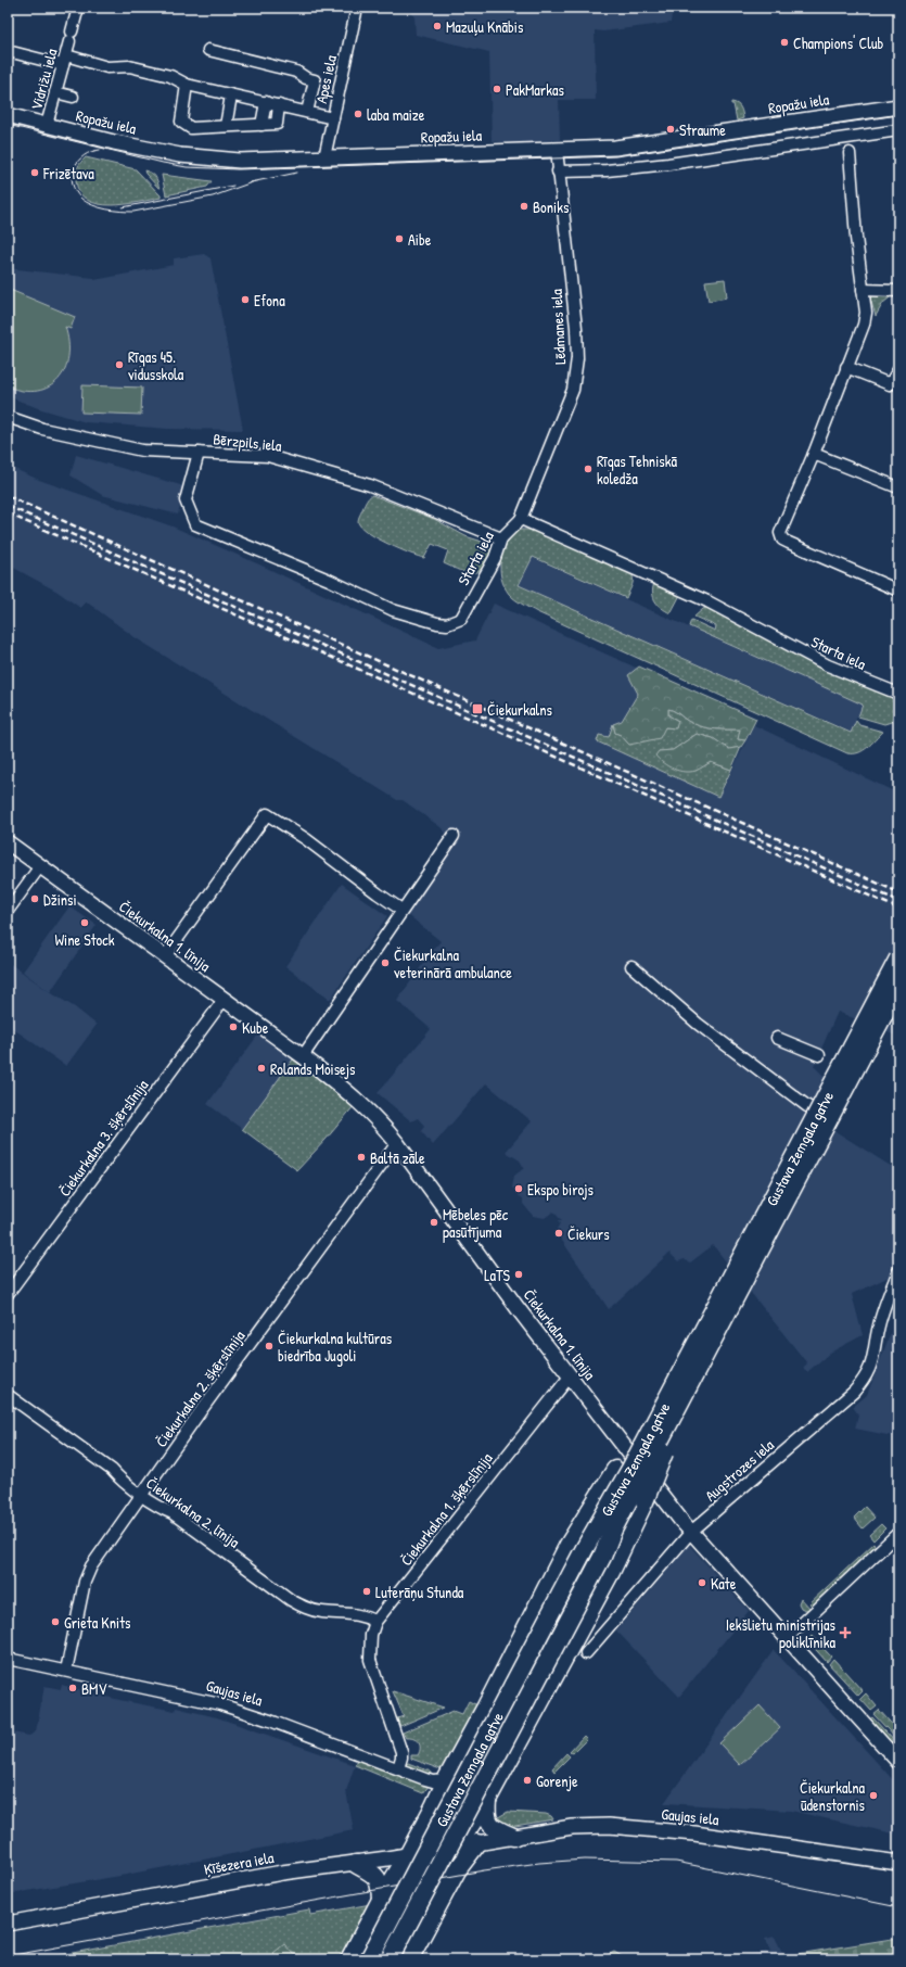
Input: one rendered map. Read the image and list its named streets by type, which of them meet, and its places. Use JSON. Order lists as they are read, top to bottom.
{
  "streets": {
    "main road": ["Gustava Zemgala gatve"],
    "street": [
      "Vidrižu iela",
      "Apes iela",
      "Ropažu iela",
      "Lēdmanes iela",
      "Bērzpils iela",
      "Starta iela",
      "Čiekurkalna 1. līnija",
      "Čiekurkalna 3. šķērslīnija",
      "Čiekurkalna 2. šķērslīnija",
      "Augstrozes iela",
      "Čiekurkalna 1. šķērslīnija",
      "Čiekurkalna 2. līnija",
      "Gaujas iela",
      "Ķīšezera iela"
    ]
  },
  "crossings": [
    ["Vidrižu iela", "Ropažu iela"],
    ["Apes iela", "Ropažu iela"],
    ["Ropažu iela", "Lēdmanes iela"],
    ["Lēdmanes iela", "Starta iela"],
    ["Bērzpils iela", "Starta iela"],
    ["Čiekurkalna 1. līnija", "Čiekurkalna 3. šķērslīnija"],
    ["Čiekurkalna 1. līnija", "Čiekurkalna 2. šķērslīnija"],
    ["Čiekurkalna 1. līnija", "Augstrozes iela"],
    ["Čiekurkalna 1. līnija", "Čiekurkalna 1. šķērslīnija"],
    ["Čiekurkalna 2. šķērslīnija", "Čiekurkalna 2. līnija"],
    ["Čiekurkalna 2. šķērslīnija", "Gaujas iela"],
    ["Čiekurkalna 1. šķērslīnija", "Čiekurkalna 2. līnija"],
    ["Čiekurkalna 1. šķērslīnija", "Gaujas iela"],
    ["Gaujas iela", "Ķīšezera iela"]
  ],
  "places": {
    "other": [
      "Mazuļu Knābis",
      "Champions' Club",
      "PakMarkas",
      "laba maize",
      "Straume",
      "Frizētava",
      "Boniks",
      "Aibe",
      "Efona",
      "Rīgas 45. vidusskola",
      "Rīgas Tehniskā koledža",
      "Džinsi",
      "Wine Stock",
      "Čiekurkalna veterinārā ambulance",
      "Kube",
      "Rolands Moisejs",
      "Baltā zāle",
      "Ekspo birojs",
      "Mēbeles pēc pasūtījuma",
      "Čiekurs",
      "LaTS",
      "Čiekurkalna kultūras biedrība Jugoli",
      "Kate",
      "Luterāņu Stunda",
      "Grieta Knits",
      "BMV",
      "Gorenje",
      "Čiekurkalna ūdenstornis"
    ],
    "transit": ["Čiekurkalns"],
    "health": ["Iekšlietu ministrijas poliklīnika"]
  }
}
